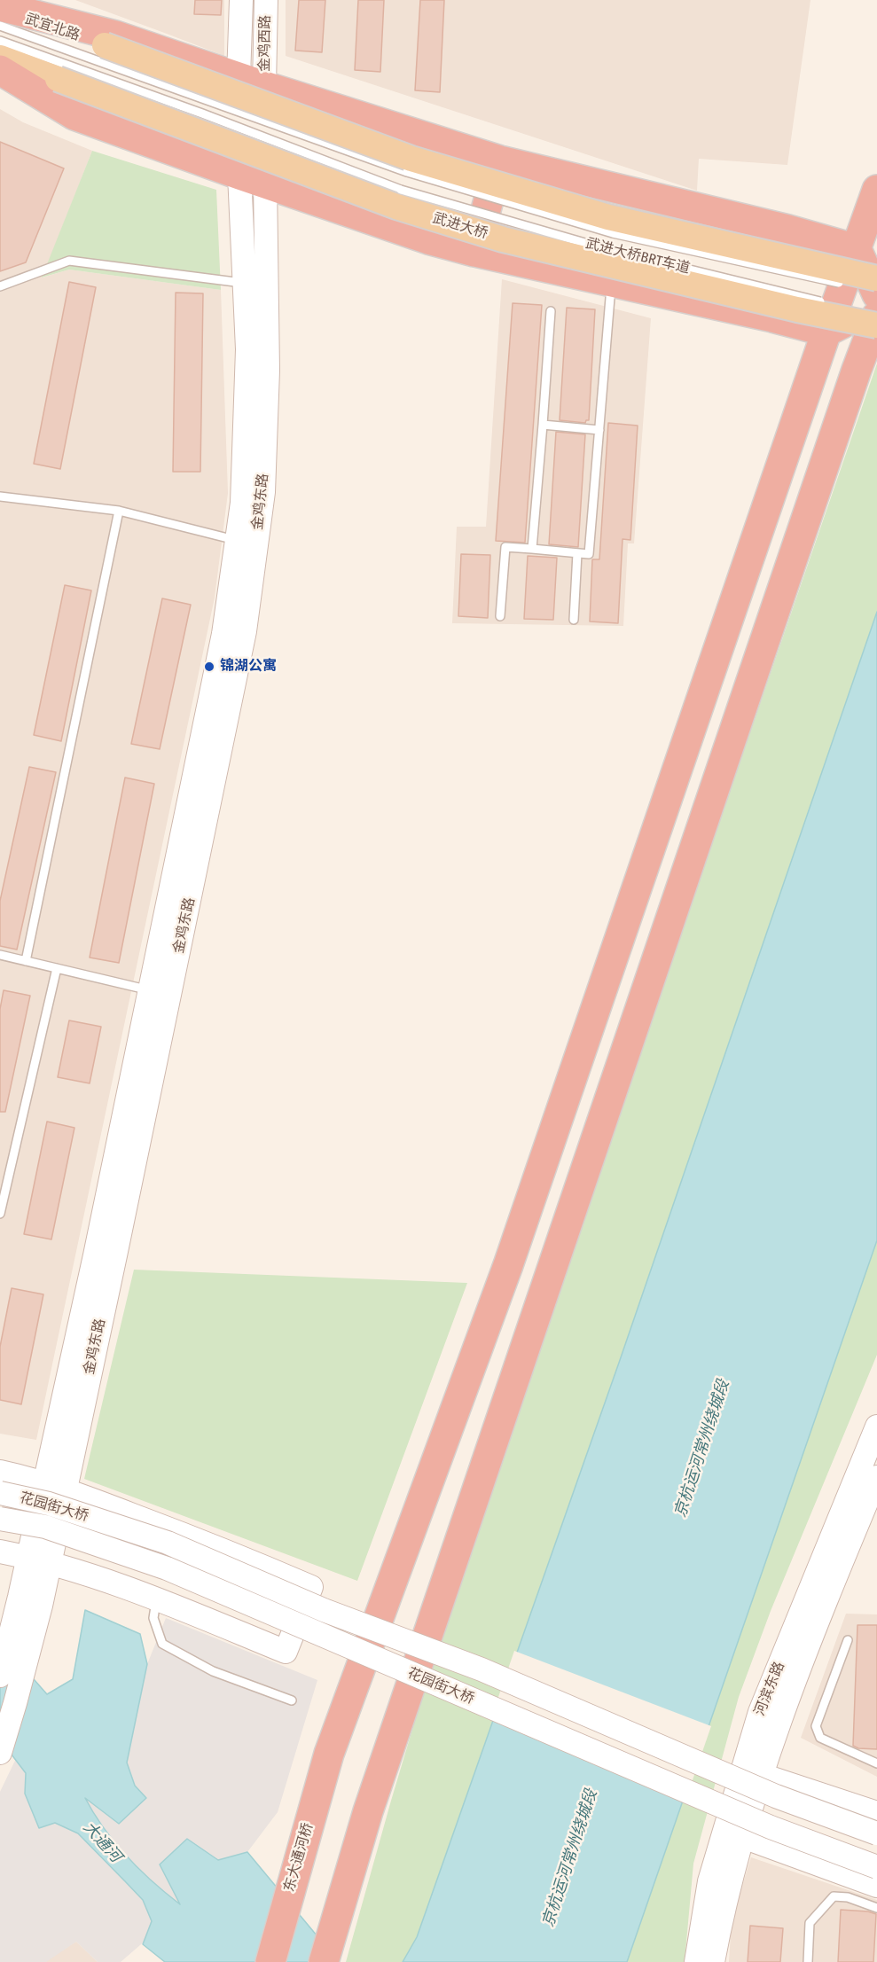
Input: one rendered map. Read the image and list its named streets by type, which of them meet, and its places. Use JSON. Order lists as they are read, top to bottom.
{
  "streets": {
    "highway": ["东大通河桥"],
    "main road": [
      "武宜北路",
      "金鸡西路",
      "武进大桥",
      "金鸡东路",
      "花园街大桥",
      "河滨东路"
    ],
    "lane": ["武进大桥BRT车道"]
  },
  "crossings": [
    ["武宜北路", "武进大桥"]
  ],
  "water": ["京杭运河常州绕城段", "大通河"],
  "places": ["锦湖公寓"]
}
